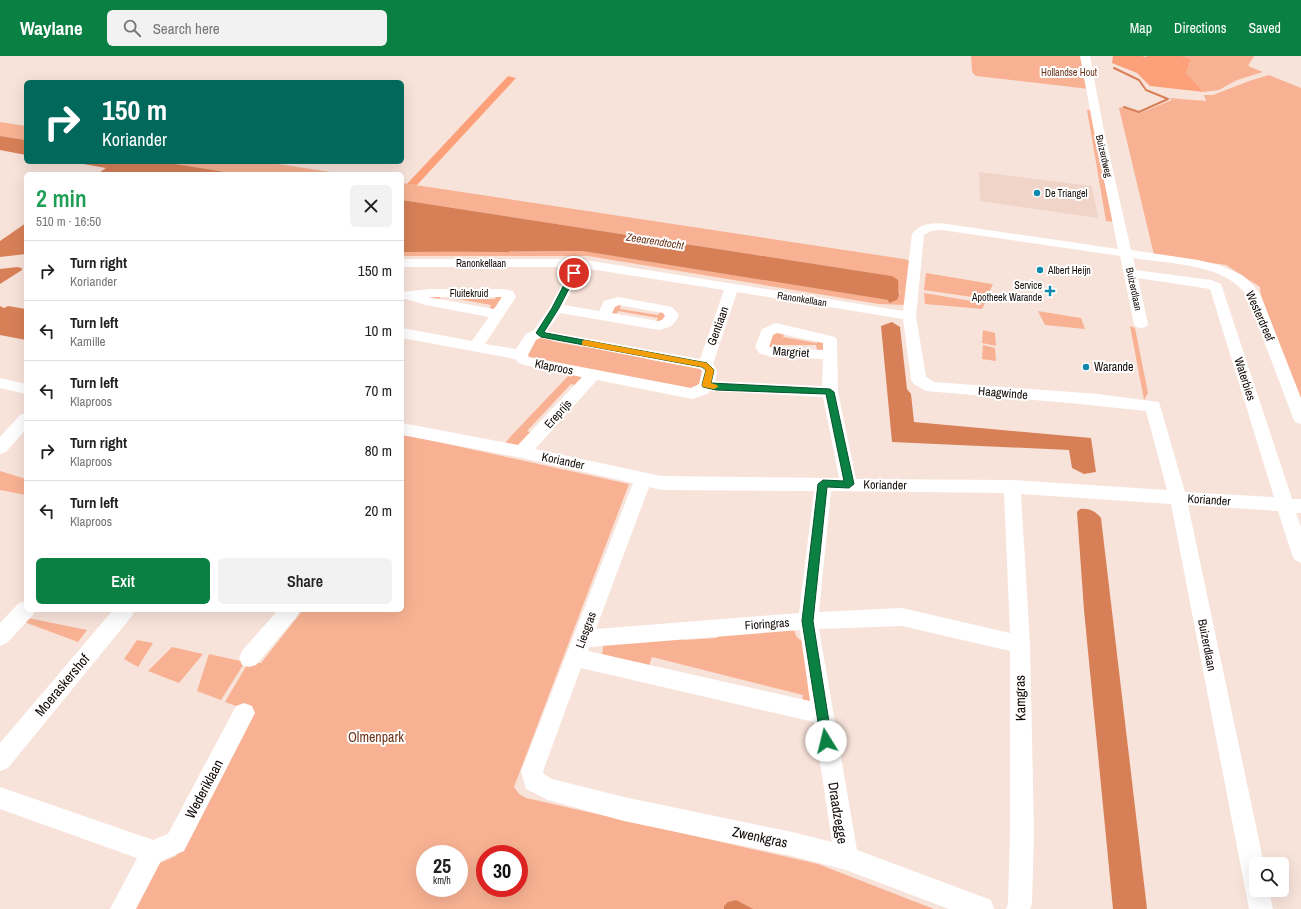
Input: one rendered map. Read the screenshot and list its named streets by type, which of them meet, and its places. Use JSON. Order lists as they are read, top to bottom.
{
  "streets": {
    "street": [
      "Buizerdweg",
      "Ranonkellaan",
      "Buizerdlaan",
      "Fluitekruid",
      "Westerdreef",
      "Gentiaan",
      "Klaproos",
      "Waterbies",
      "Haagwinde",
      "Ereprijs",
      "Koriander",
      "Fioringras",
      "Liesgras",
      "Moeraskershof",
      "Kamgras",
      "Wederiklaan",
      "Draadzegge",
      "Zwenkgras"
    ]
  },
  "crossings": [
    ["Buizerdweg", "Buizerdlaan"],
    ["Buizerdweg", "Westerdreef"],
    ["Ranonkellaan", "Gentiaan"],
    ["Ranonkellaan", "Haagwinde"],
    ["Buizerdlaan", "Westerdreef"],
    ["Buizerdlaan", "Waterbies"],
    ["Buizerdlaan", "Haagwinde"],
    ["Buizerdlaan", "Koriander"],
    ["Fluitekruid", "Klaproos"],
    ["Klaproos", "Ereprijs"],
    ["Waterbies", "Koriander"],
    ["Ereprijs", "Koriander"],
    ["Koriander", "Liesgras"],
    ["Koriander", "Kamgras"],
    ["Koriander", "Draadzegge"],
    ["Fioringras", "Liesgras"],
    ["Fioringras", "Kamgras"],
    ["Fioringras", "Draadzegge"],
    ["Liesgras", "Zwenkgras"],
    ["Draadzegge", "Zwenkgras"]
  ],
  "water": ["Zeearendtocht"],
  "parks": ["Hollandse Hout", "Olmenpark"],
  "places": {
    "other": ["De Triangel", "Albert Heijn", "Warande"],
    "health": ["Service Apotheek Warande"]
  },
  "page": {
    "header": "Waylane",
    "search": "Search here",
    "nav": ["Map", "Directions", "Saved"],
    "turn": ["150 m", "Koriander"],
    "heading": ["2 min", "510 m · 16:50"],
    "list": [
      {
        "name": "Turn right",
        "note": "Koriander",
        "value": "150 m"
      },
      {
        "name": "Turn left",
        "note": "Kamille",
        "value": "10 m"
      },
      {
        "name": "Turn left",
        "note": "Klaproos",
        "value": "70 m"
      },
      {
        "name": "Turn right",
        "note": "Klaproos",
        "value": "80 m"
      },
      {
        "name": "Turn left",
        "note": "Klaproos",
        "value": "20 m"
      }
    ],
    "buttons": ["Exit", "Share"],
    "speed": "25 km/h",
    "limit": "30"
  }
}
